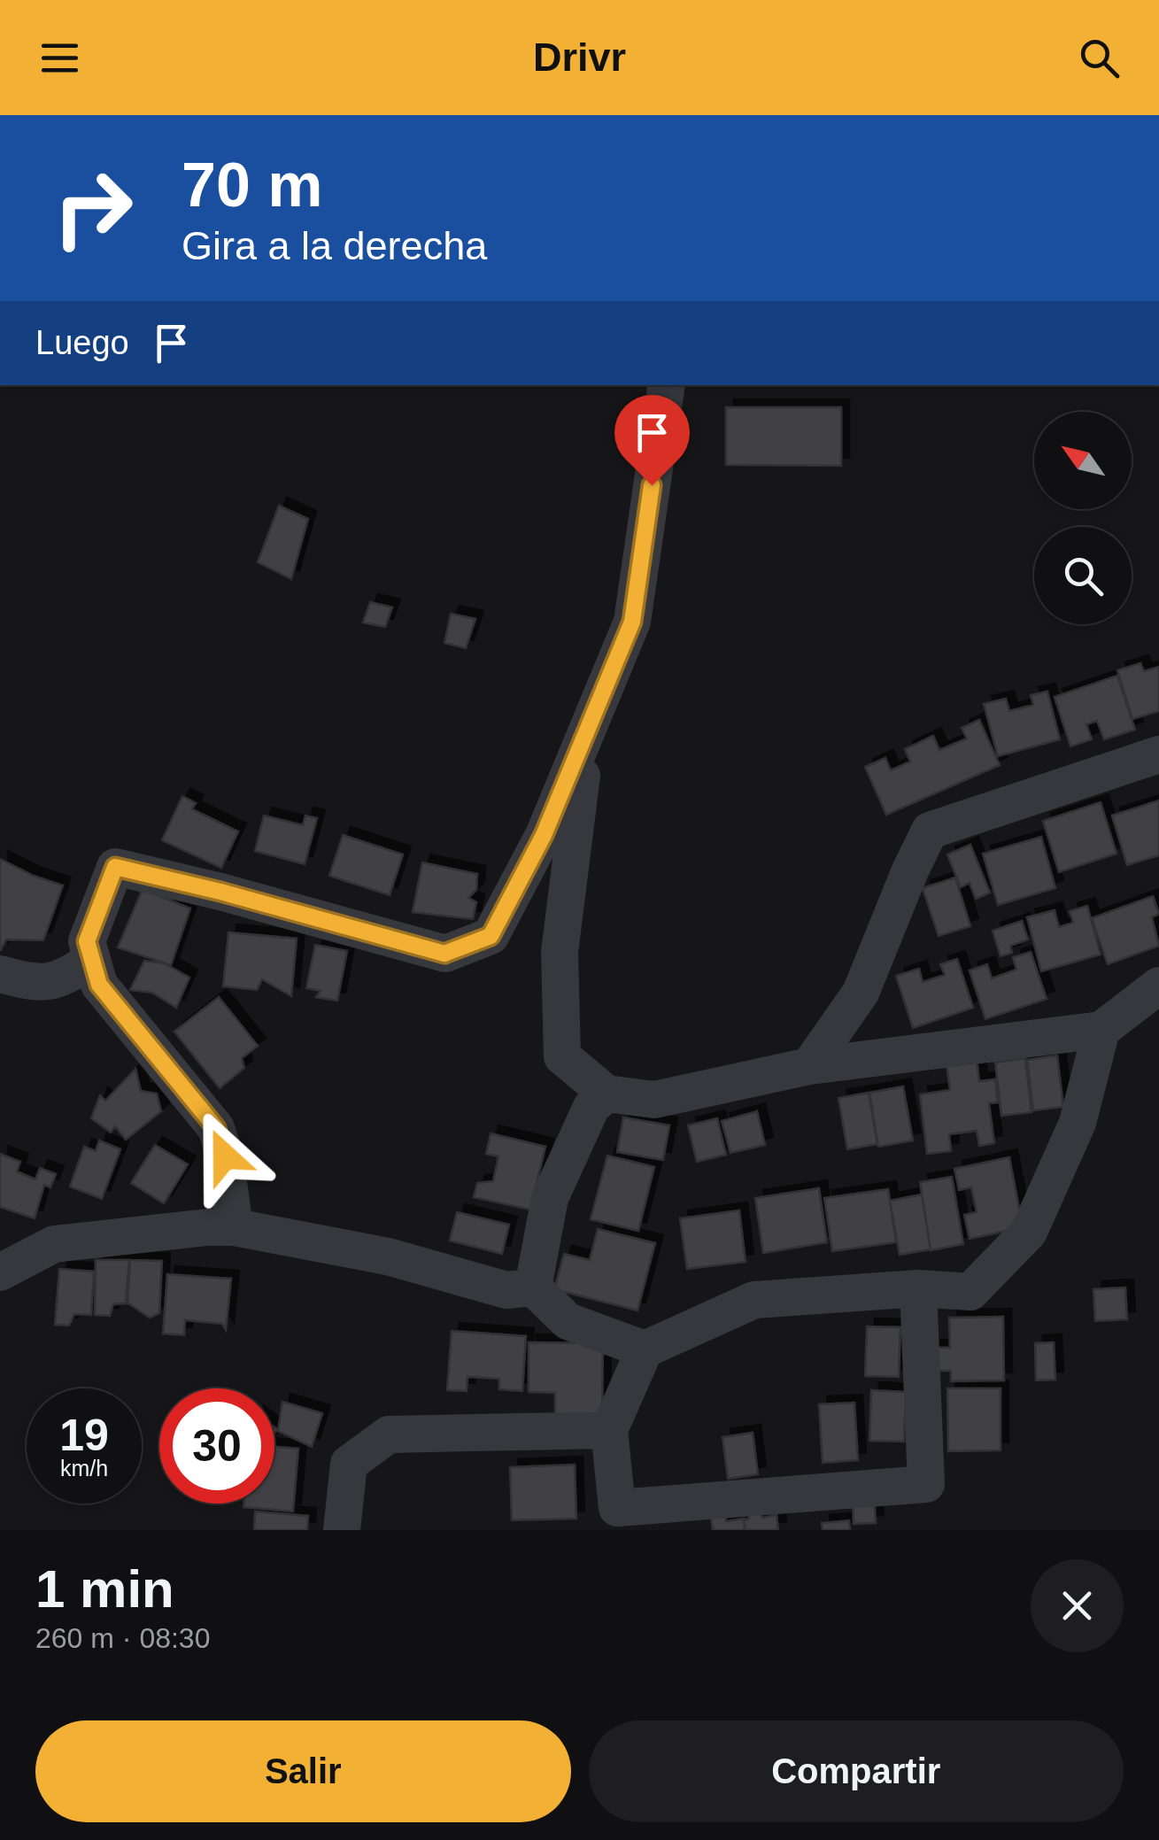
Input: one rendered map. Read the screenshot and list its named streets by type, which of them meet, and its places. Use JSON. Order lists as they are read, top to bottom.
{
  "north": "top left",
  "page": {
    "header": "Drivr",
    "turn": ["70 m", "Gira a la derecha"],
    "then": "Luego",
    "speed": "19 km/h",
    "limit": "30",
    "heading": ["1 min", "260 m · 08:30"],
    "buttons": ["Salir", "Compartir"]
  }
}
